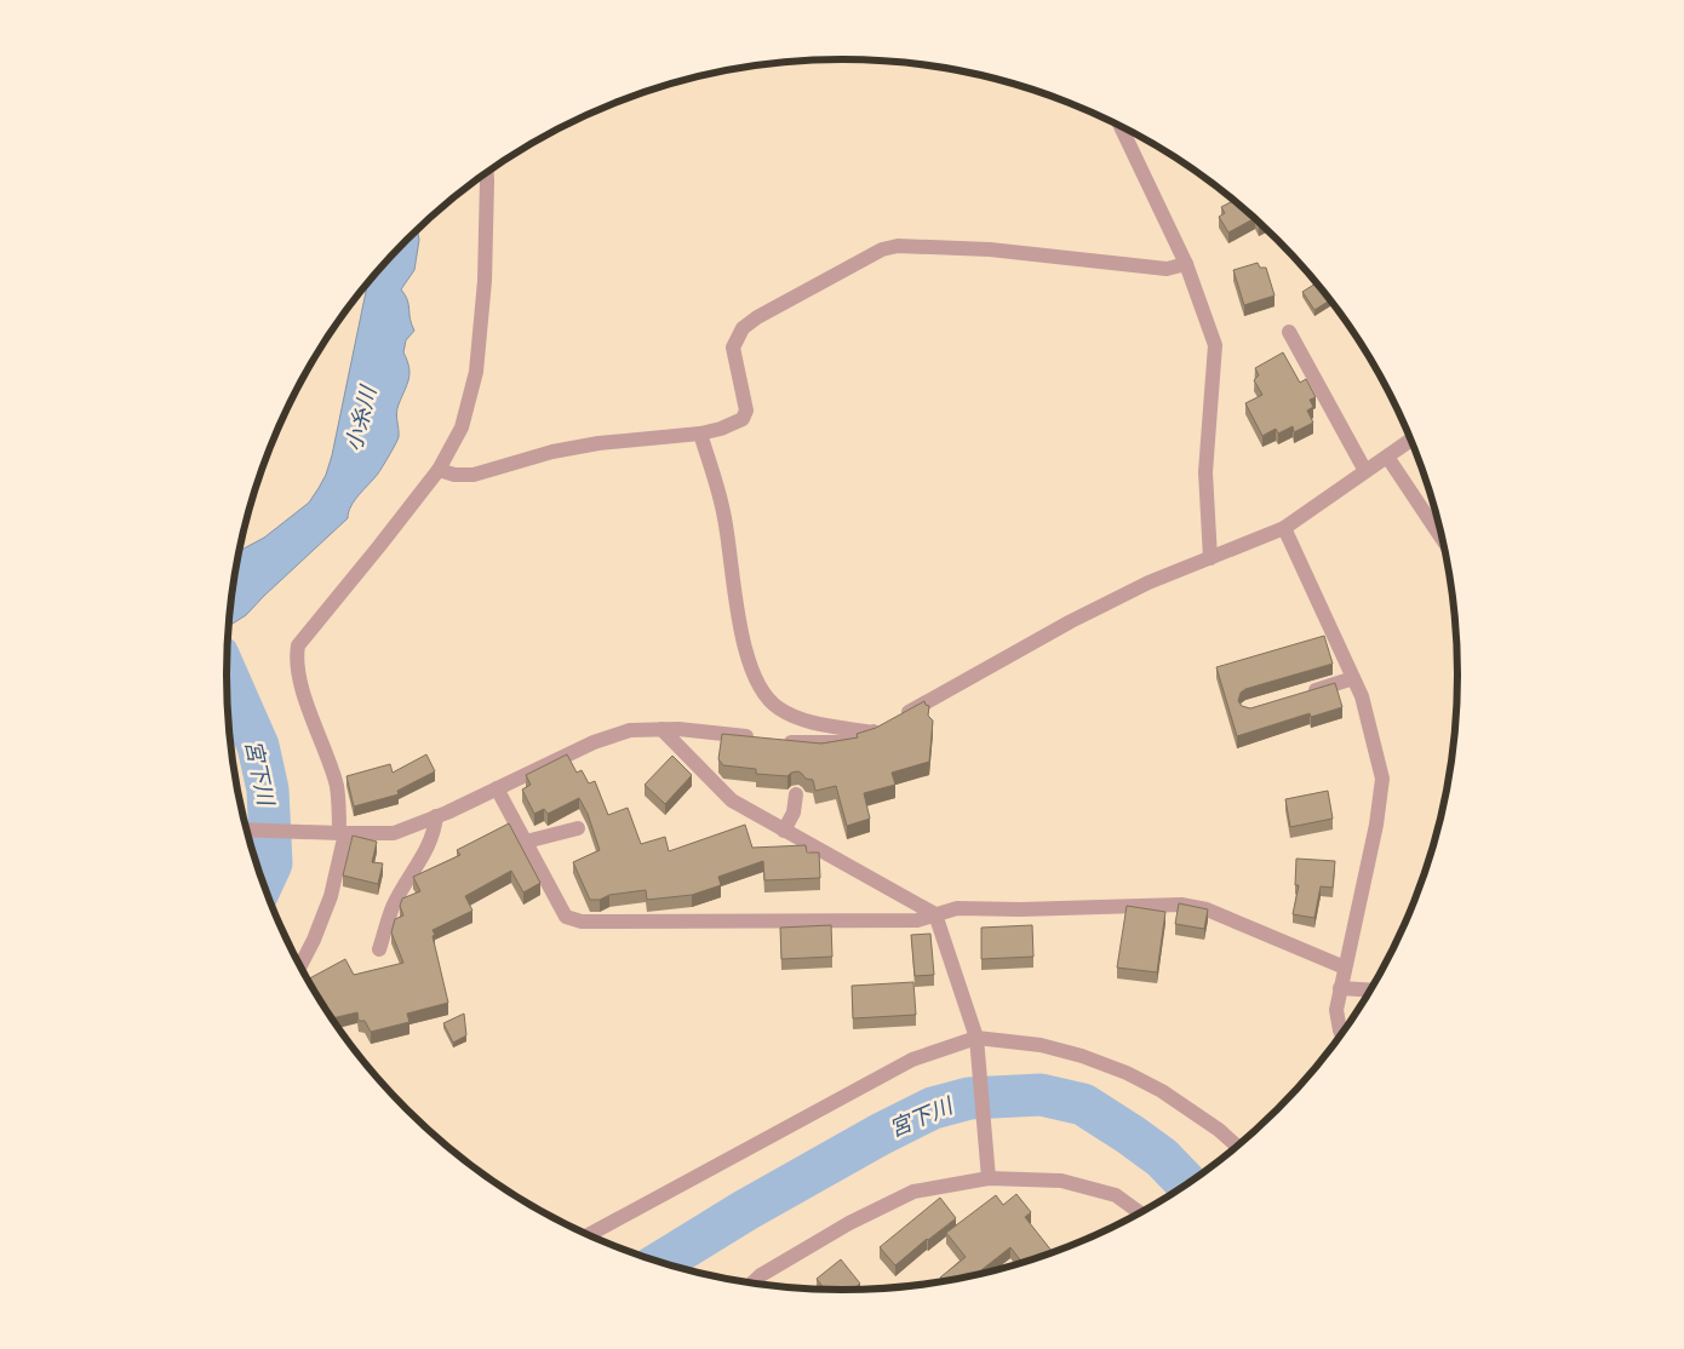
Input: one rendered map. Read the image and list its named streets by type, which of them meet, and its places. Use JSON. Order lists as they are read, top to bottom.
{
  "water": ["小糸川", "宮下川"]
}
